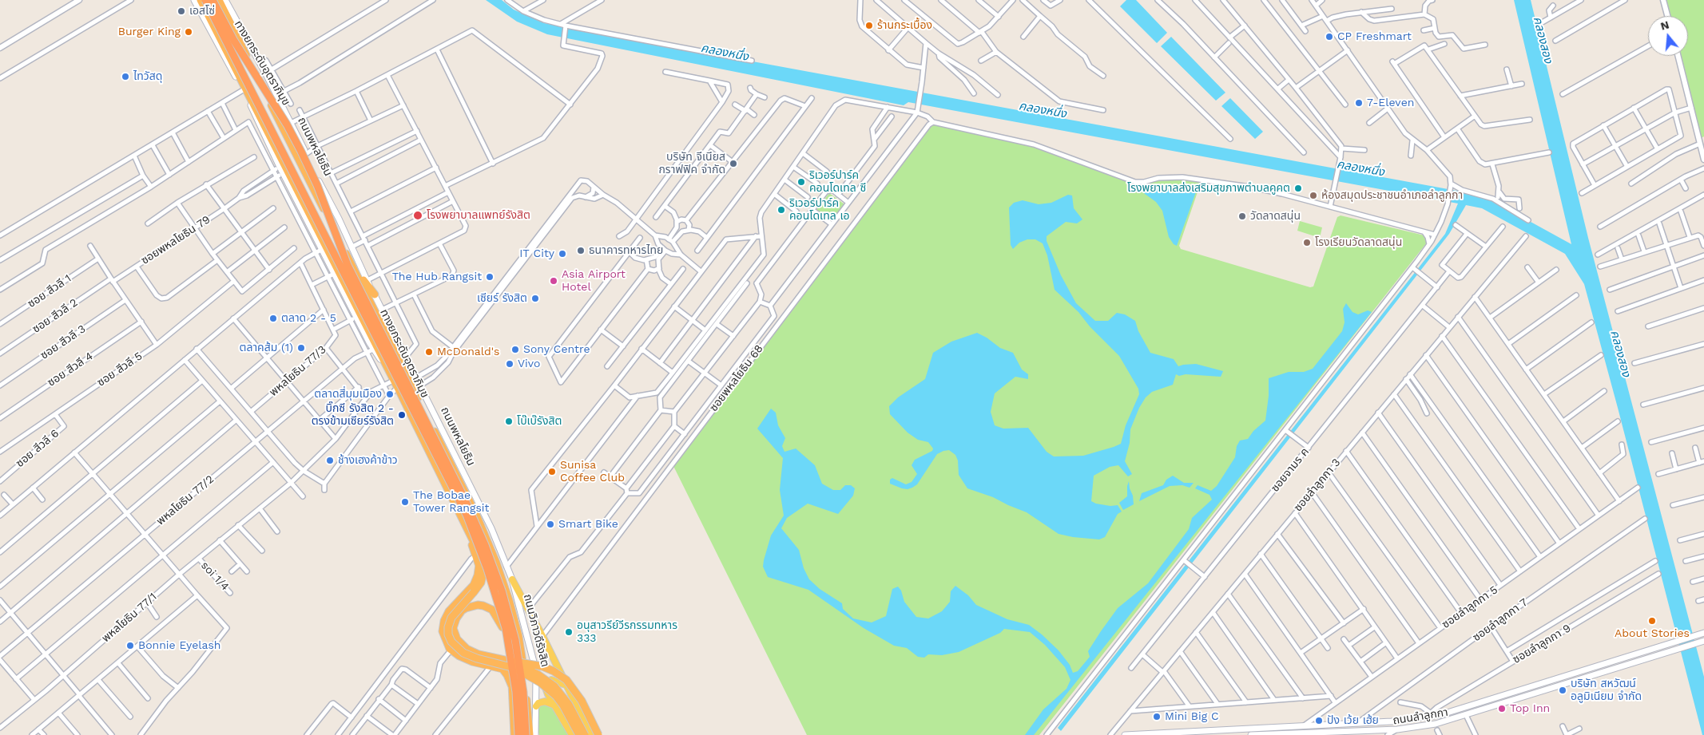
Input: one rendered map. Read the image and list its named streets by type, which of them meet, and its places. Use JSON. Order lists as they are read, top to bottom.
{
  "streets": {
    "highway": ["ทางยกระดับอุตราภิมุข", "ถนนพหลโยธิน", "ถนนวิภาวดีรังสิต"],
    "main road": ["ถนนลำลูกกา"],
    "street": [
      "ซอยพหลโยธิน 79",
      "ซอย สีวลี 1",
      "ซอย สีวลี 2",
      "ซอย สีวลี 3",
      "ซอย สีวลี 4",
      "ซอย สีวลี 5",
      "พหลโยธิน 77/3",
      "ซอยพหลโยธิน 68",
      "ซอย สีวลี 6",
      "ซอยจามร ค",
      "ซอยลำลูกกา 3",
      "พหลโยธิน 77/2",
      "soi 1/4",
      "ซอยลำลูกกา 5",
      "พหลโยธิน 77/1",
      "ซอยลำลูกกา 7",
      "ซอยลำลูกกา 9"
    ]
  },
  "crossings": [
    ["ถนนพหลโยธิน", "ซอยพหลโยธิน 68"],
    ["ถนนพหลโยธิน", "ถนนวิภาวดีรังสิต"],
    ["ซอยพหลโยธิน 79", "ซอย สีวลี 2"],
    ["ซอย สีวลี 5", "ซอย สีวลี 6"],
    ["soi 1/4", "พหลโยธิน 77/1"],
    ["ซอยลำลูกกา 5", "ถนนลำลูกกา"],
    ["ซอยลำลูกกา 7", "ถนนลำลูกกา"],
    ["ซอยลำลูกกา 9", "ถนนลำลูกกา"]
  ],
  "water": ["คลองสอง", "คลองหนึ่ง"],
  "places": [
    "เอสโซ่",
    "ร้านกระเบื้อง",
    "Burger King",
    "CP Freshmart",
    "ไทวัสดุ",
    "7-Eleven",
    "บริษัท จีเนียส กราฟฟิค จำกัด",
    "ริเวอร์ปาร์ค คอนโดเทล ซี",
    "โรงพยาบาลส่งเสริมสุขภาพตำบลคูคต",
    "ห้องสมุดประชาชนอำเภอลำลูกกา",
    "ริเวอร์ปาร์ค คอนโดเทล เอ",
    "โรงพยาบาลแพทย์รังสิต",
    "วัดลาดสนุ่น",
    "โรงเรียนวัดลาดสนุ่น",
    "ธนาคารทหารไทย",
    "IT City",
    "The Hub Rangsit",
    "Asia Airport Hotel",
    "เซียร์ รังสิต",
    "ตลาด 2 - 5",
    "ตลาคส้ม (1)",
    "Sony Centre",
    "McDonald's",
    "Vivo",
    "ตลาดสี่มุมเมือง",
    "บิ๊กซี รังสิต 2 - ตรงข้ามเซียร์รังสิต",
    "โบ๊เบ๊รังสิต",
    "ช้างเฮงค้าข้าว",
    "Sunisa Coffee Club",
    "The Bobae Tower Rangsit",
    "Smart Bike",
    "About Stories",
    "อนุสาวรีย์วีรกรรมทหาร 333",
    "Bonnie Eyelash",
    "บริษัท สหวัฒน์ อลูมิเนียม จำกัด",
    "Top Inn",
    "Mini Big C",
    "ปัง เว้ย เฮ้ย"
  ],
  "north": "top"
}
